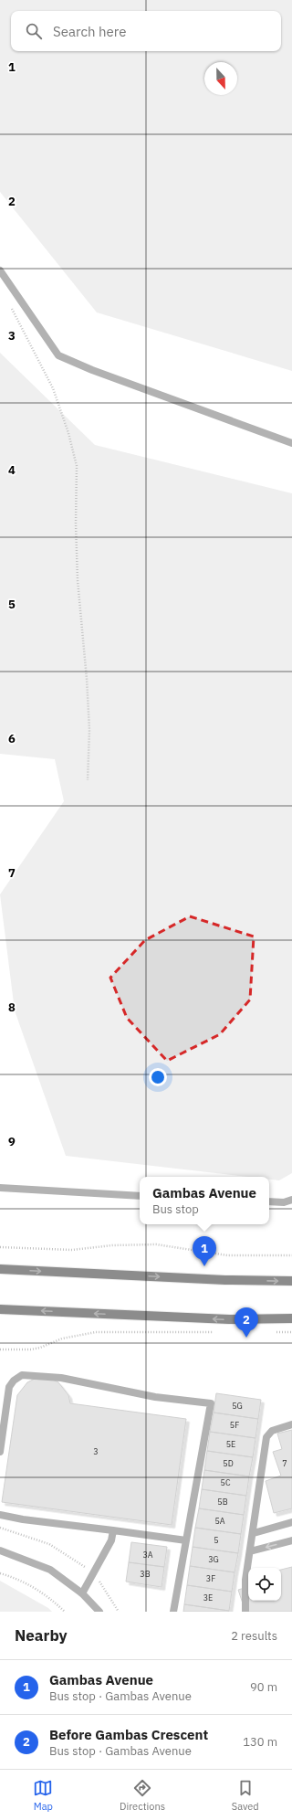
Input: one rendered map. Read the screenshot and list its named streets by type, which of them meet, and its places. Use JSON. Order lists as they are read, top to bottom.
{
  "house_numbers": [
    "5G",
    "5F",
    "5E",
    "3",
    "5D",
    "7",
    "5C",
    "5B",
    "5A",
    "5",
    "3A",
    "3G",
    "3B",
    "3F",
    "3E"
  ],
  "north": "bottom",
  "page": {
    "search": "Search here",
    "popup": ["Gambas Avenue", "Bus stop"],
    "pins": ["1", "2"],
    "heading": ["Nearby", "2 results"],
    "list": [
      {
        "mark": "1",
        "name": "Gambas Avenue",
        "note": "Bus stop · Gambas Avenue",
        "value": "90 m"
      },
      {
        "mark": "2",
        "name": "Before Gambas Crescent",
        "note": "Bus stop · Gambas Avenue",
        "value": "130 m"
      }
    ],
    "nav": ["Map", "Directions", "Saved"]
  },
  "grid": {
    "rows": [
      "1",
      "2",
      "3",
      "4",
      "5",
      "6",
      "7",
      "8",
      "9"
    ]
  }
}
